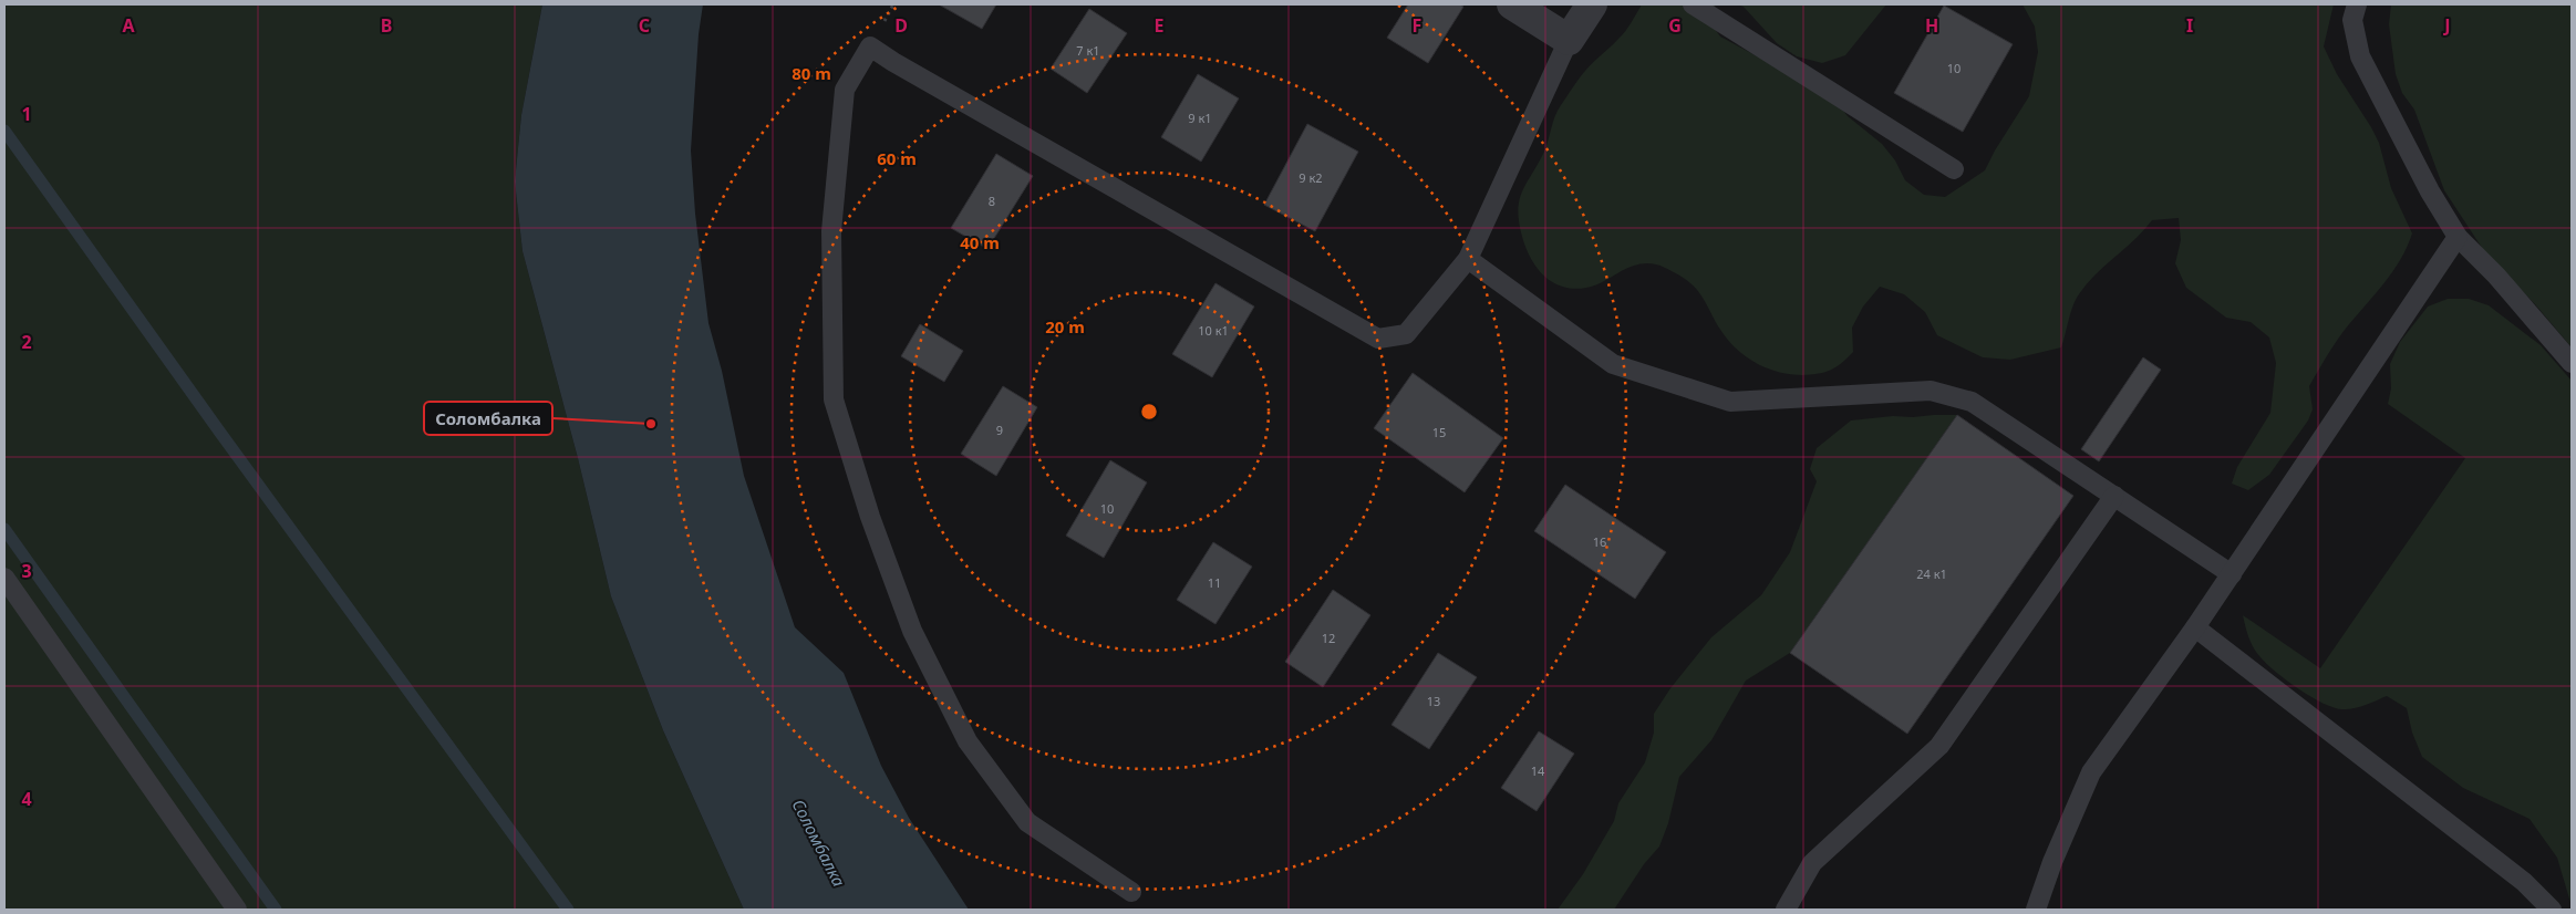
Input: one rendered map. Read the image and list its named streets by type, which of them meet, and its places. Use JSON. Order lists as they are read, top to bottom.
{
  "water": ["Соломбалка"],
  "places": ["Соломбалка"],
  "house_numbers": [
    "7 к1",
    "10",
    "9 к1",
    "9 к2",
    "8",
    "10 к1",
    "9",
    "15",
    "10",
    "16",
    "24 к1",
    "11",
    "12",
    "13",
    "14"
  ],
  "grid": {
    "columns": [
      "A",
      "B",
      "C",
      "D",
      "E",
      "F",
      "G",
      "H",
      "I",
      "J"
    ],
    "rows": [
      "1",
      "2",
      "3",
      "4"
    ]
  },
  "rings": [
    "80 m",
    "60 m",
    "40 m",
    "20 m"
  ]
}
